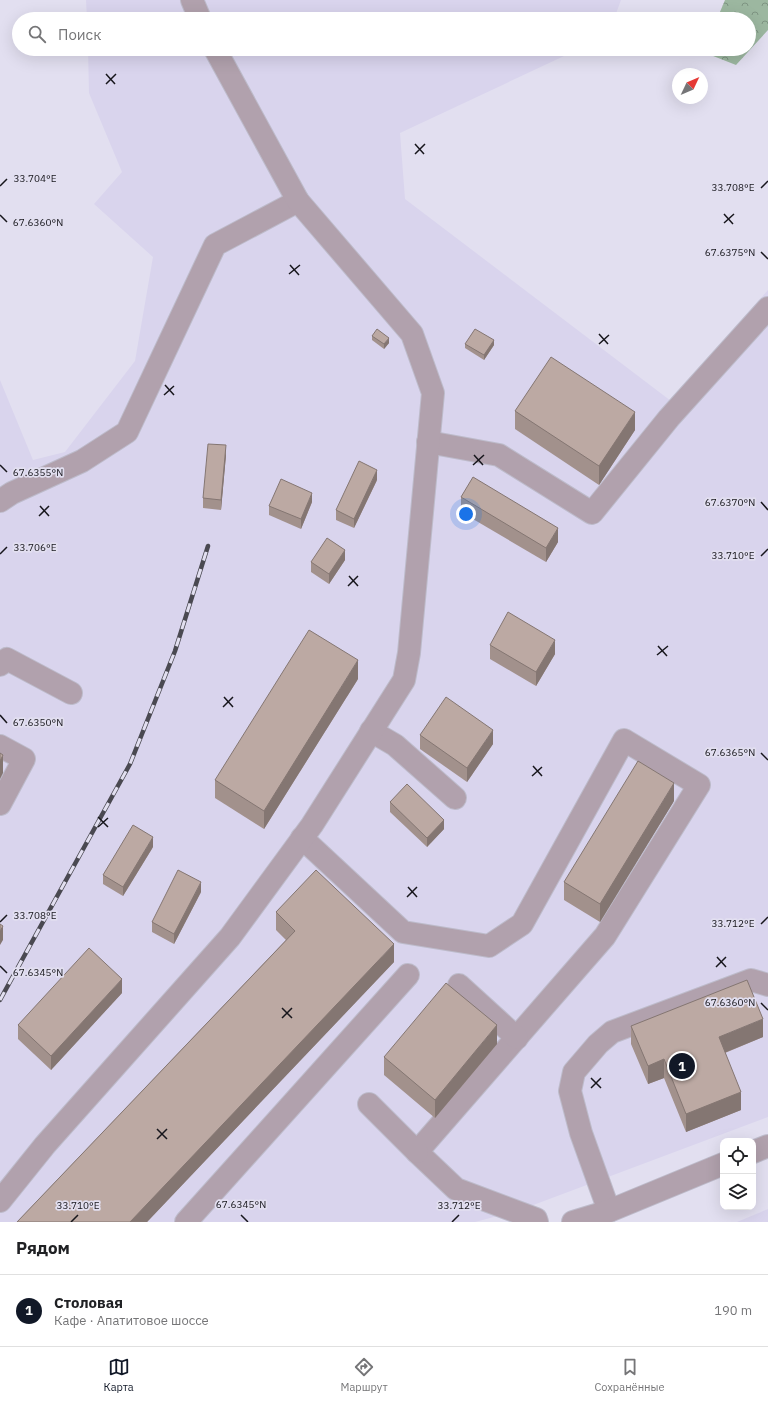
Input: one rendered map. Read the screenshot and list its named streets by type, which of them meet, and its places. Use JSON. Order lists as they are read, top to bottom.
{
  "north": "top right",
  "page": {
    "search": "Поиск",
    "pins": "1",
    "heading": "Рядом",
    "list": [
      {
        "mark": "1",
        "name": "Столовая",
        "note": "Кафе · Апатитовое шоссе",
        "value": "190 m"
      }
    ],
    "nav": ["Карта", "Маршрут", "Сохранённые"]
  },
  "coordinates": [
    "33.704°E",
    "33.708°E",
    "67.6360°N",
    "67.6375°N",
    "67.6355°N",
    "67.6370°N",
    "33.706°E",
    "33.710°E",
    "67.6350°N",
    "67.6365°N",
    "33.712°E",
    "67.6345°N"
  ]
}
